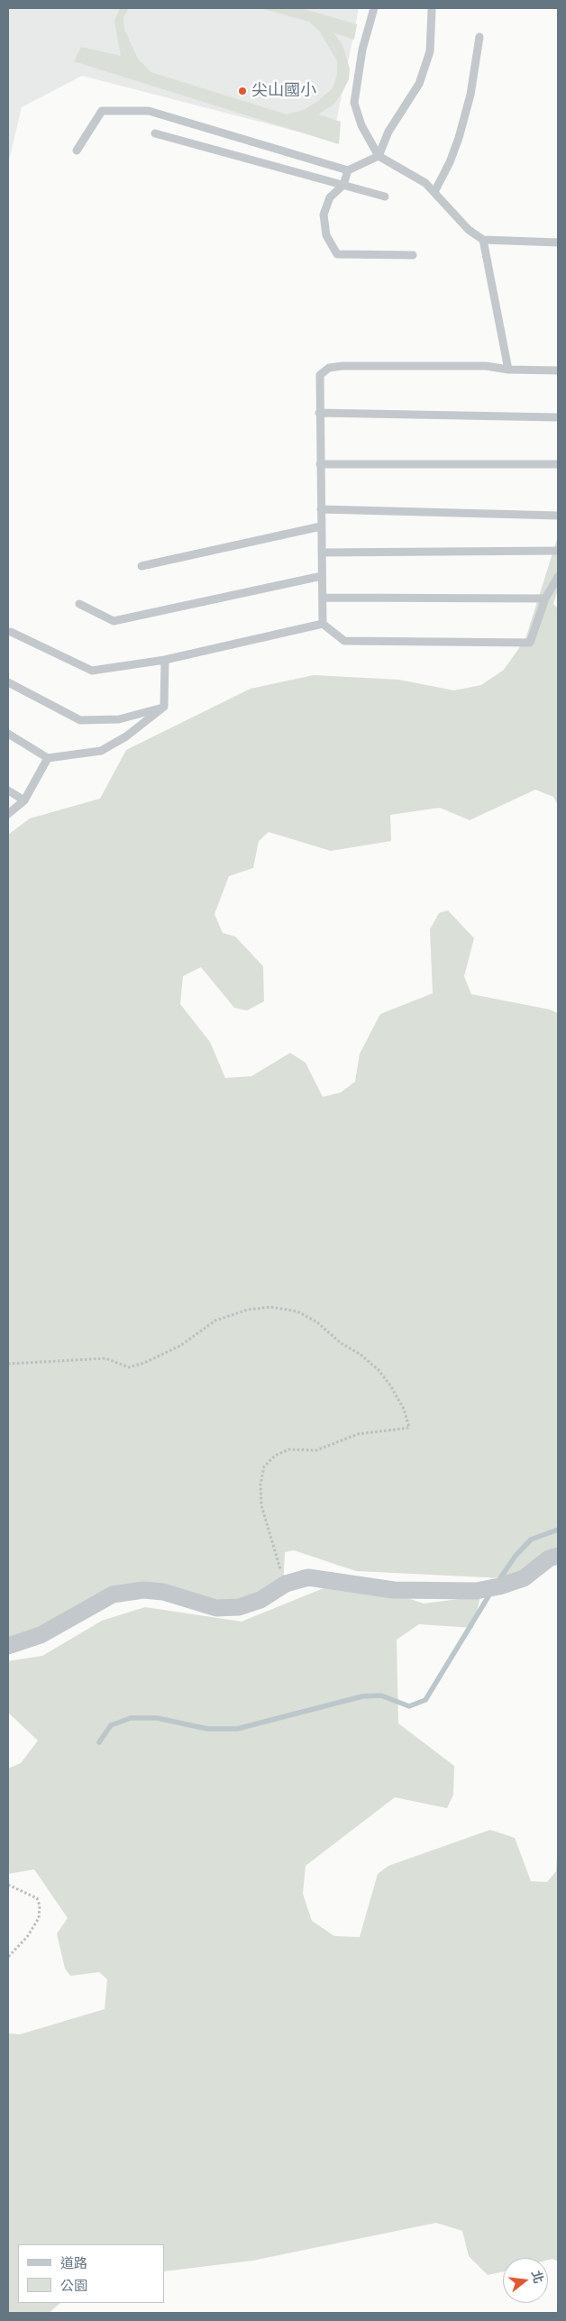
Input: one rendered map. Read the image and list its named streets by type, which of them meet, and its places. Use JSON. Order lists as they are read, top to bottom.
{
  "places": ["尖山國小"],
  "legend": ["道路", "公園"],
  "north": "right"
}
